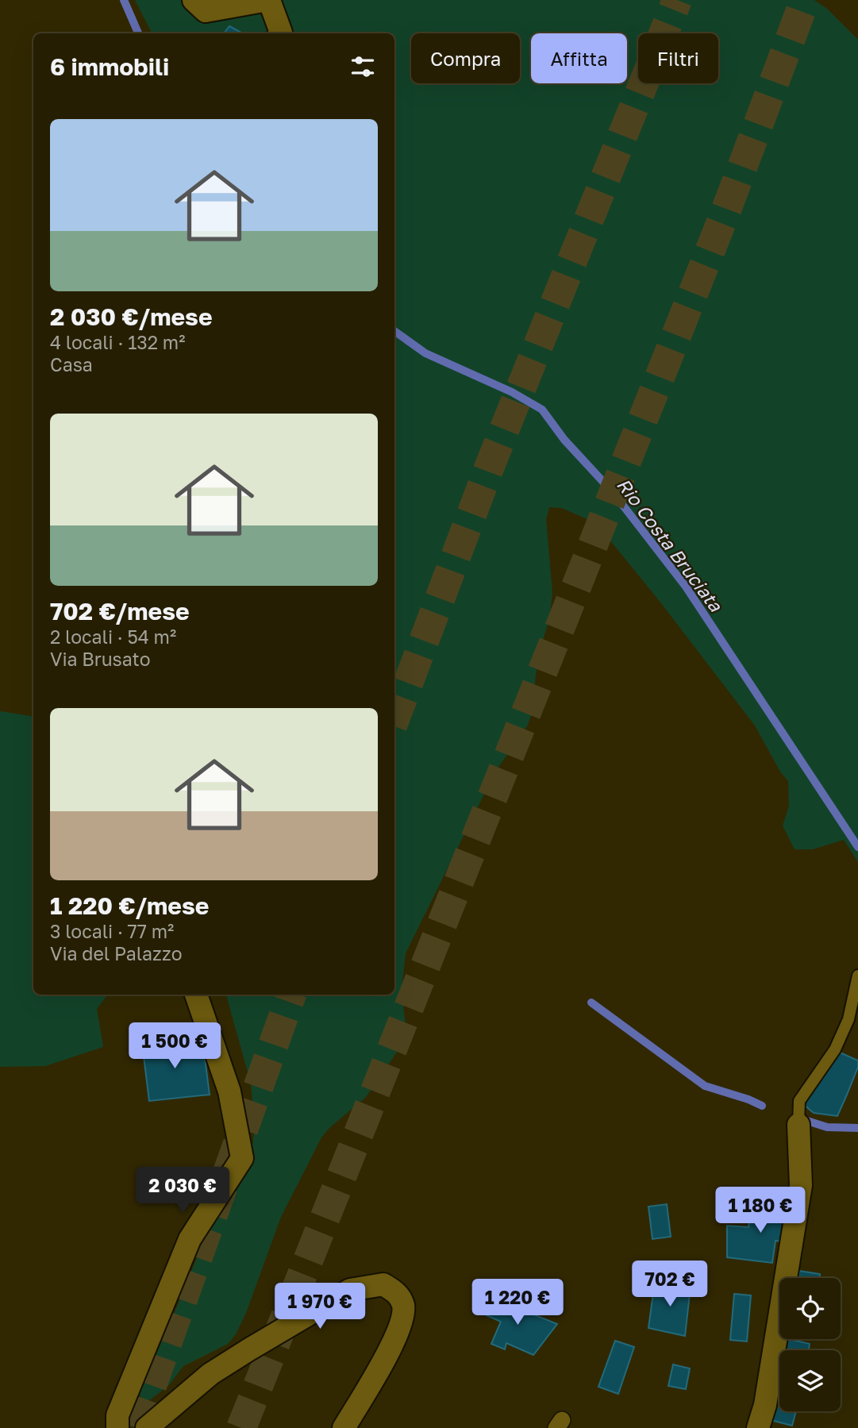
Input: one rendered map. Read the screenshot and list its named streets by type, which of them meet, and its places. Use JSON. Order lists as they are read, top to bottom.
{
  "water": ["Rio Costa Bruciata"],
  "page": {
    "chip": ["Compra", "Affitta", "Filtri"],
    "heading": "6 immobili",
    "list": [
      {
        "name": "2 030 €/mese",
        "note": "4 locali · 132 m² · Casa"
      },
      {
        "name": "702 €/mese",
        "note": "2 locali · 54 m² · Via Brusato"
      },
      {
        "name": "1 220 €/mese",
        "note": "3 locali · 77 m² · Via del Palazzo"
      }
    ],
    "price": [
      "1 500 €",
      "2 030 €",
      "1 180 €",
      "702 €",
      "1 220 €",
      "1 970 €"
    ]
  }
}
